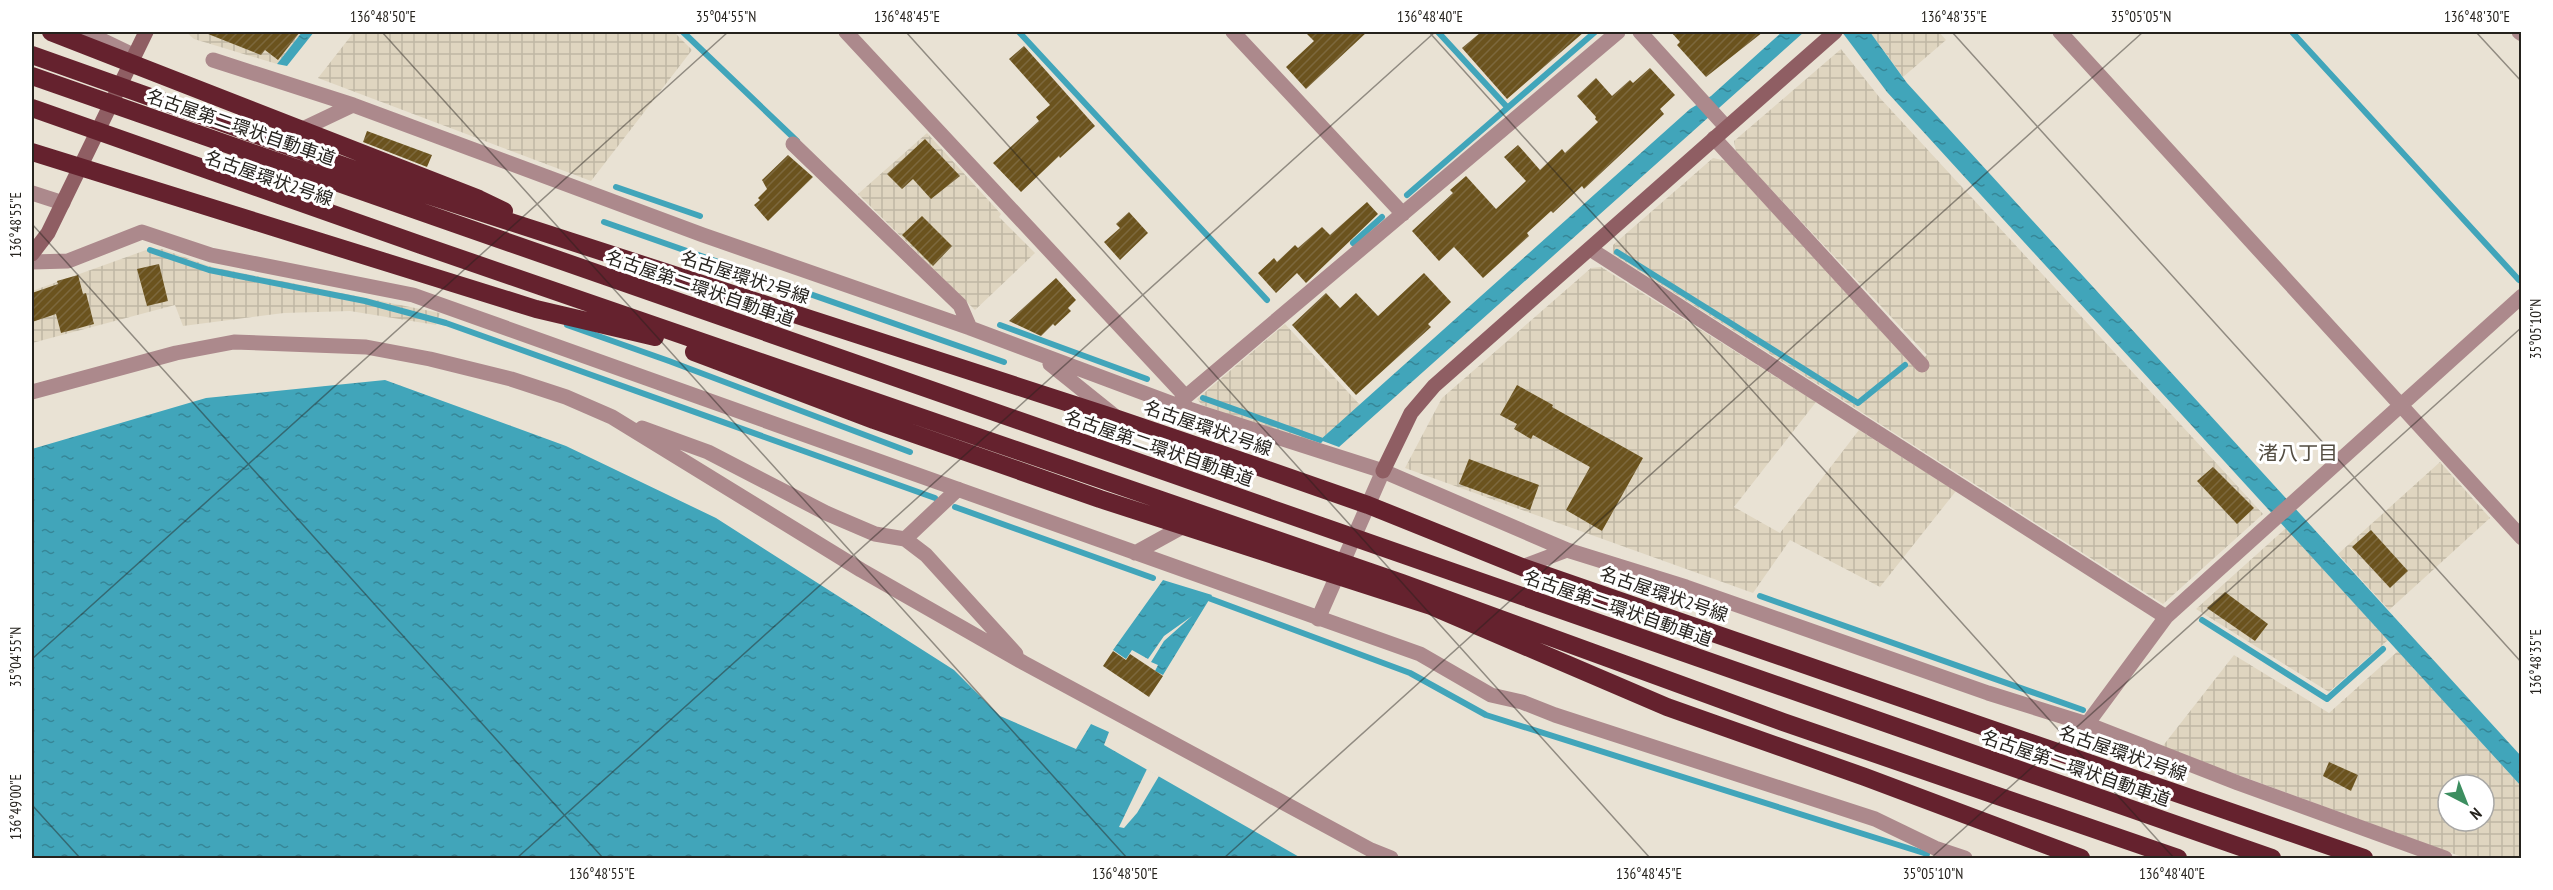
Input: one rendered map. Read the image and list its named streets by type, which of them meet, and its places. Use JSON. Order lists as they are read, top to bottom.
{
  "streets": {
    "highway": ["名古屋第二環状自動車道", "名古屋環状2号線"]
  },
  "districts": ["渚八丁目"],
  "north": "bottom right",
  "coordinates": [
    "136°48'50\"E",
    "35°04'55\"N",
    "136°48'45\"E",
    "136°48'40\"E",
    "136°48'35\"E",
    "35°05'05\"N",
    "136°48'30\"E",
    "136°48'55\"E",
    "35°05'10\"N",
    "136°49'00\"E"
  ]
}
